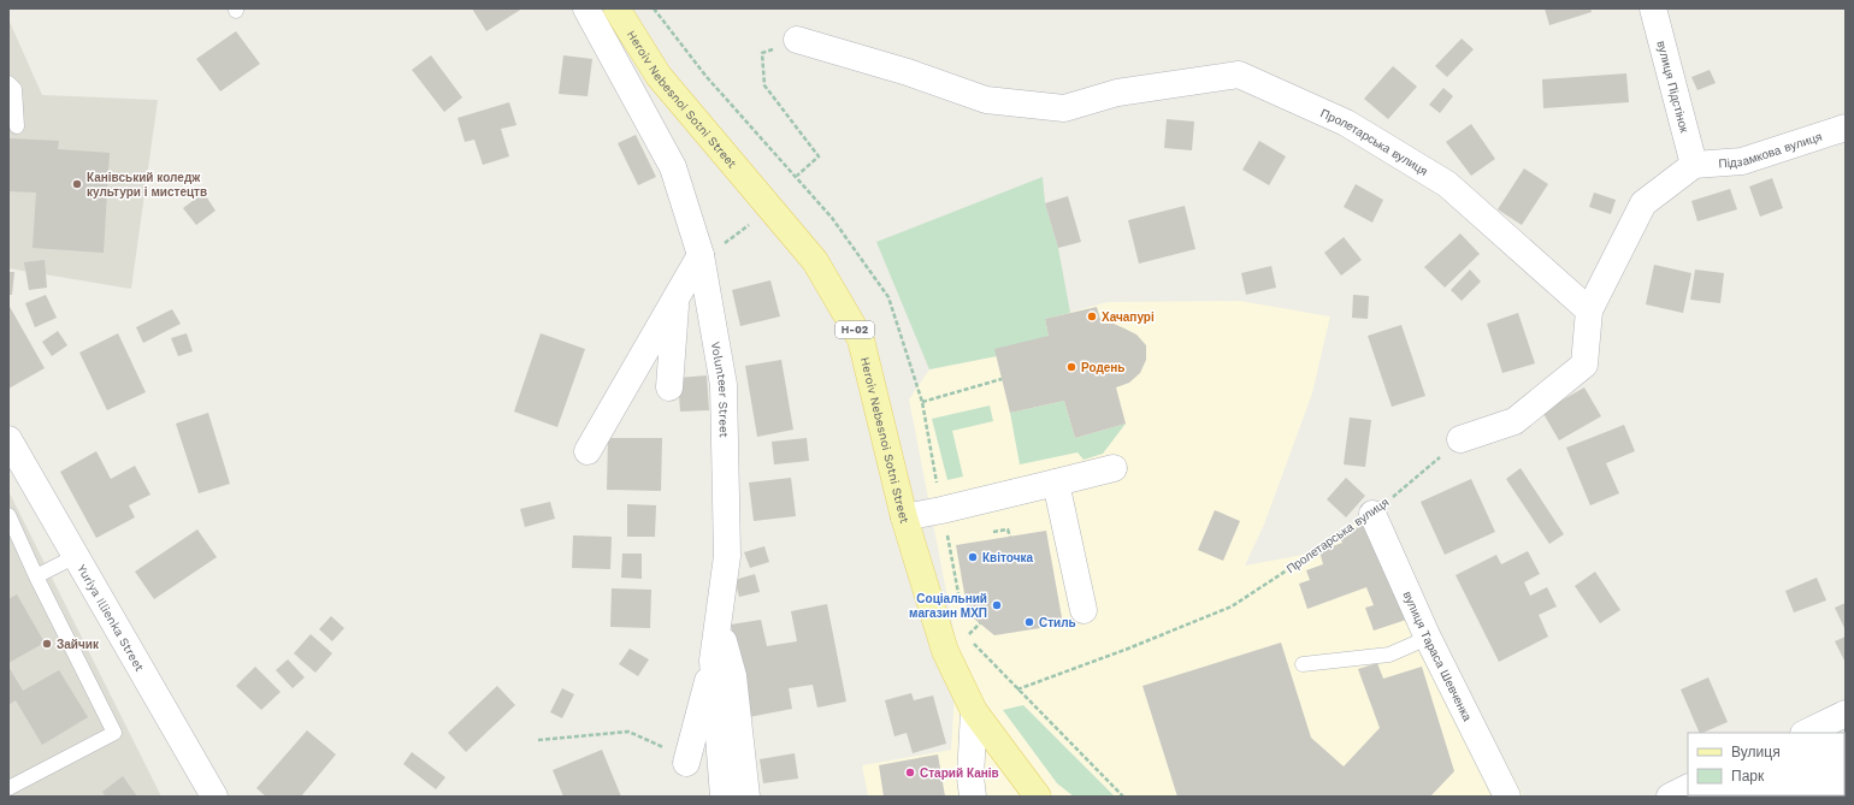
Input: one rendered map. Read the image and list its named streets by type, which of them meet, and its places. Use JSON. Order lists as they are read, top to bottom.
{
  "streets": {
    "main road": ["Heroiv Nebesnoi Sotni Street", "Н-02"],
    "street": [
      "вулиця Підстінок",
      "Пролетарська вулиця",
      "Підзамкова вулиця",
      "Volunteer Street",
      "Yuriya Illienka Street",
      "вулиця Тараса Шевченка"
    ]
  },
  "crossings": [
    ["вулиця Підстінок", "Підзамкова вулиця"],
    ["Heroiv Nebesnoi Sotni Street", "Н-02"],
    ["Пролетарська вулиця", "вулиця Тараса Шевченка"]
  ],
  "places": [
    "Канівський коледж культури і мистецтв",
    "Хачапурі",
    "Родень",
    "Квіточка",
    "Соціальний магазин МХП",
    "Стиль",
    "Зайчик",
    "Старий Канів"
  ],
  "legend": ["Вулиця", "Парк"]
}
